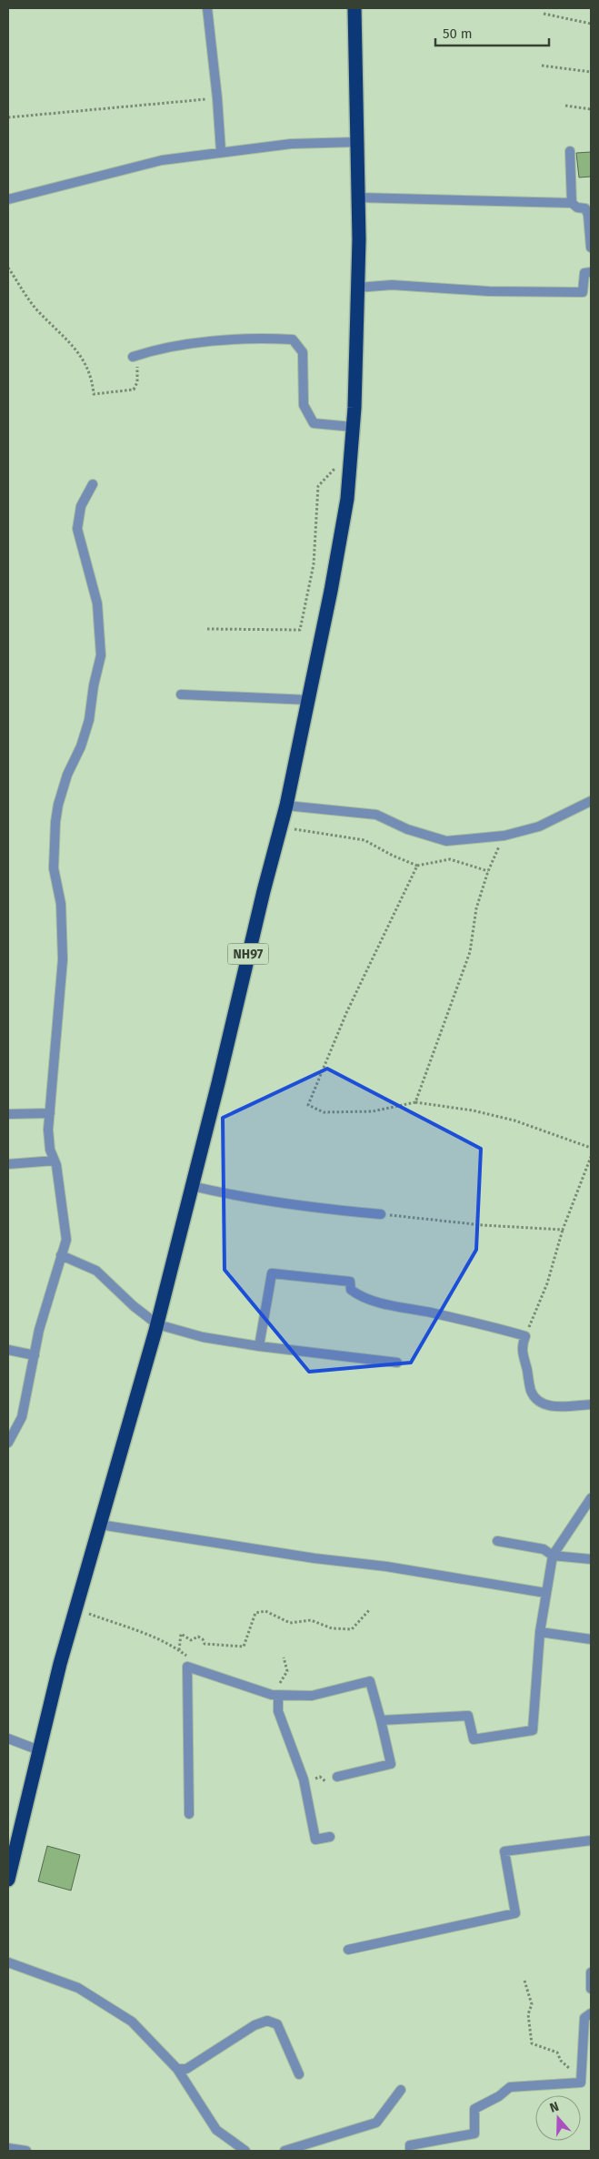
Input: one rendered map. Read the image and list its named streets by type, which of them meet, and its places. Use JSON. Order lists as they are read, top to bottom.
{
  "streets": {
    "highway": ["NH97"]
  },
  "scale_bar": "50 m",
  "north": "top"
}
